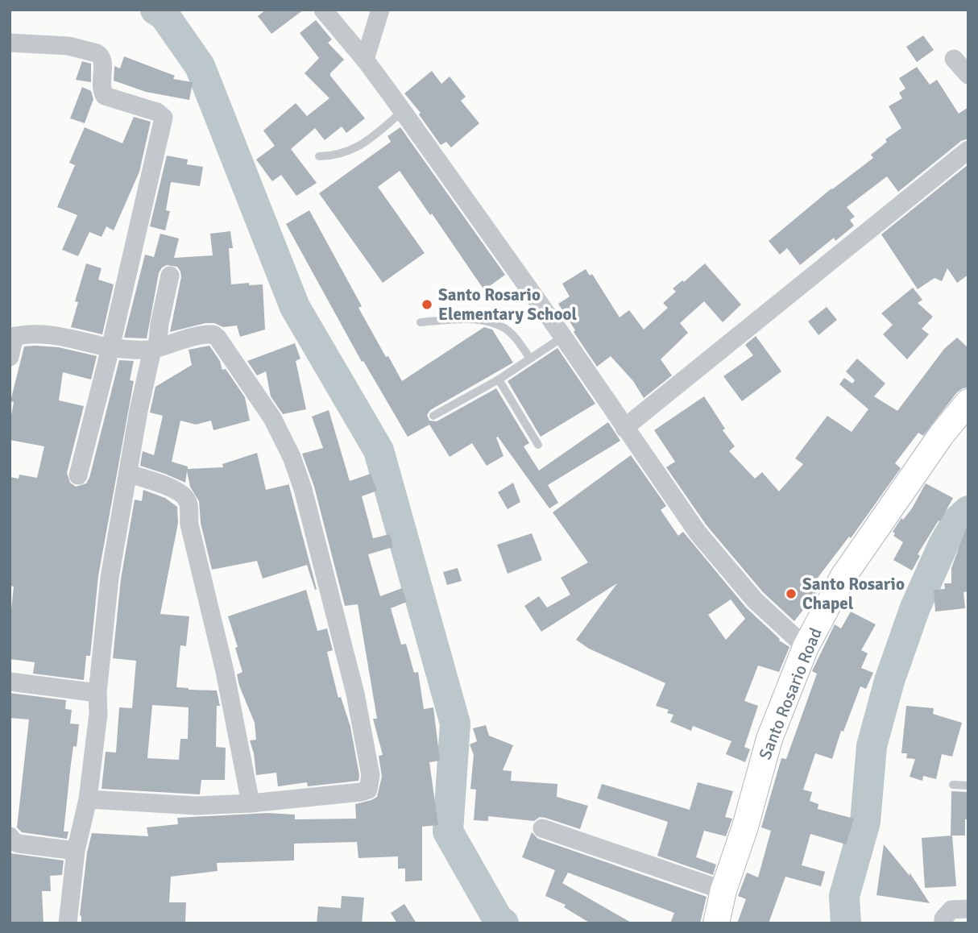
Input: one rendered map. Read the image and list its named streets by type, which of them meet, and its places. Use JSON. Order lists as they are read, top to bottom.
{
  "streets": {
    "street": ["Santo Rosario Road"]
  },
  "places": ["Santo Rosario Elementary School", "Santo Rosario Chapel"]
}
